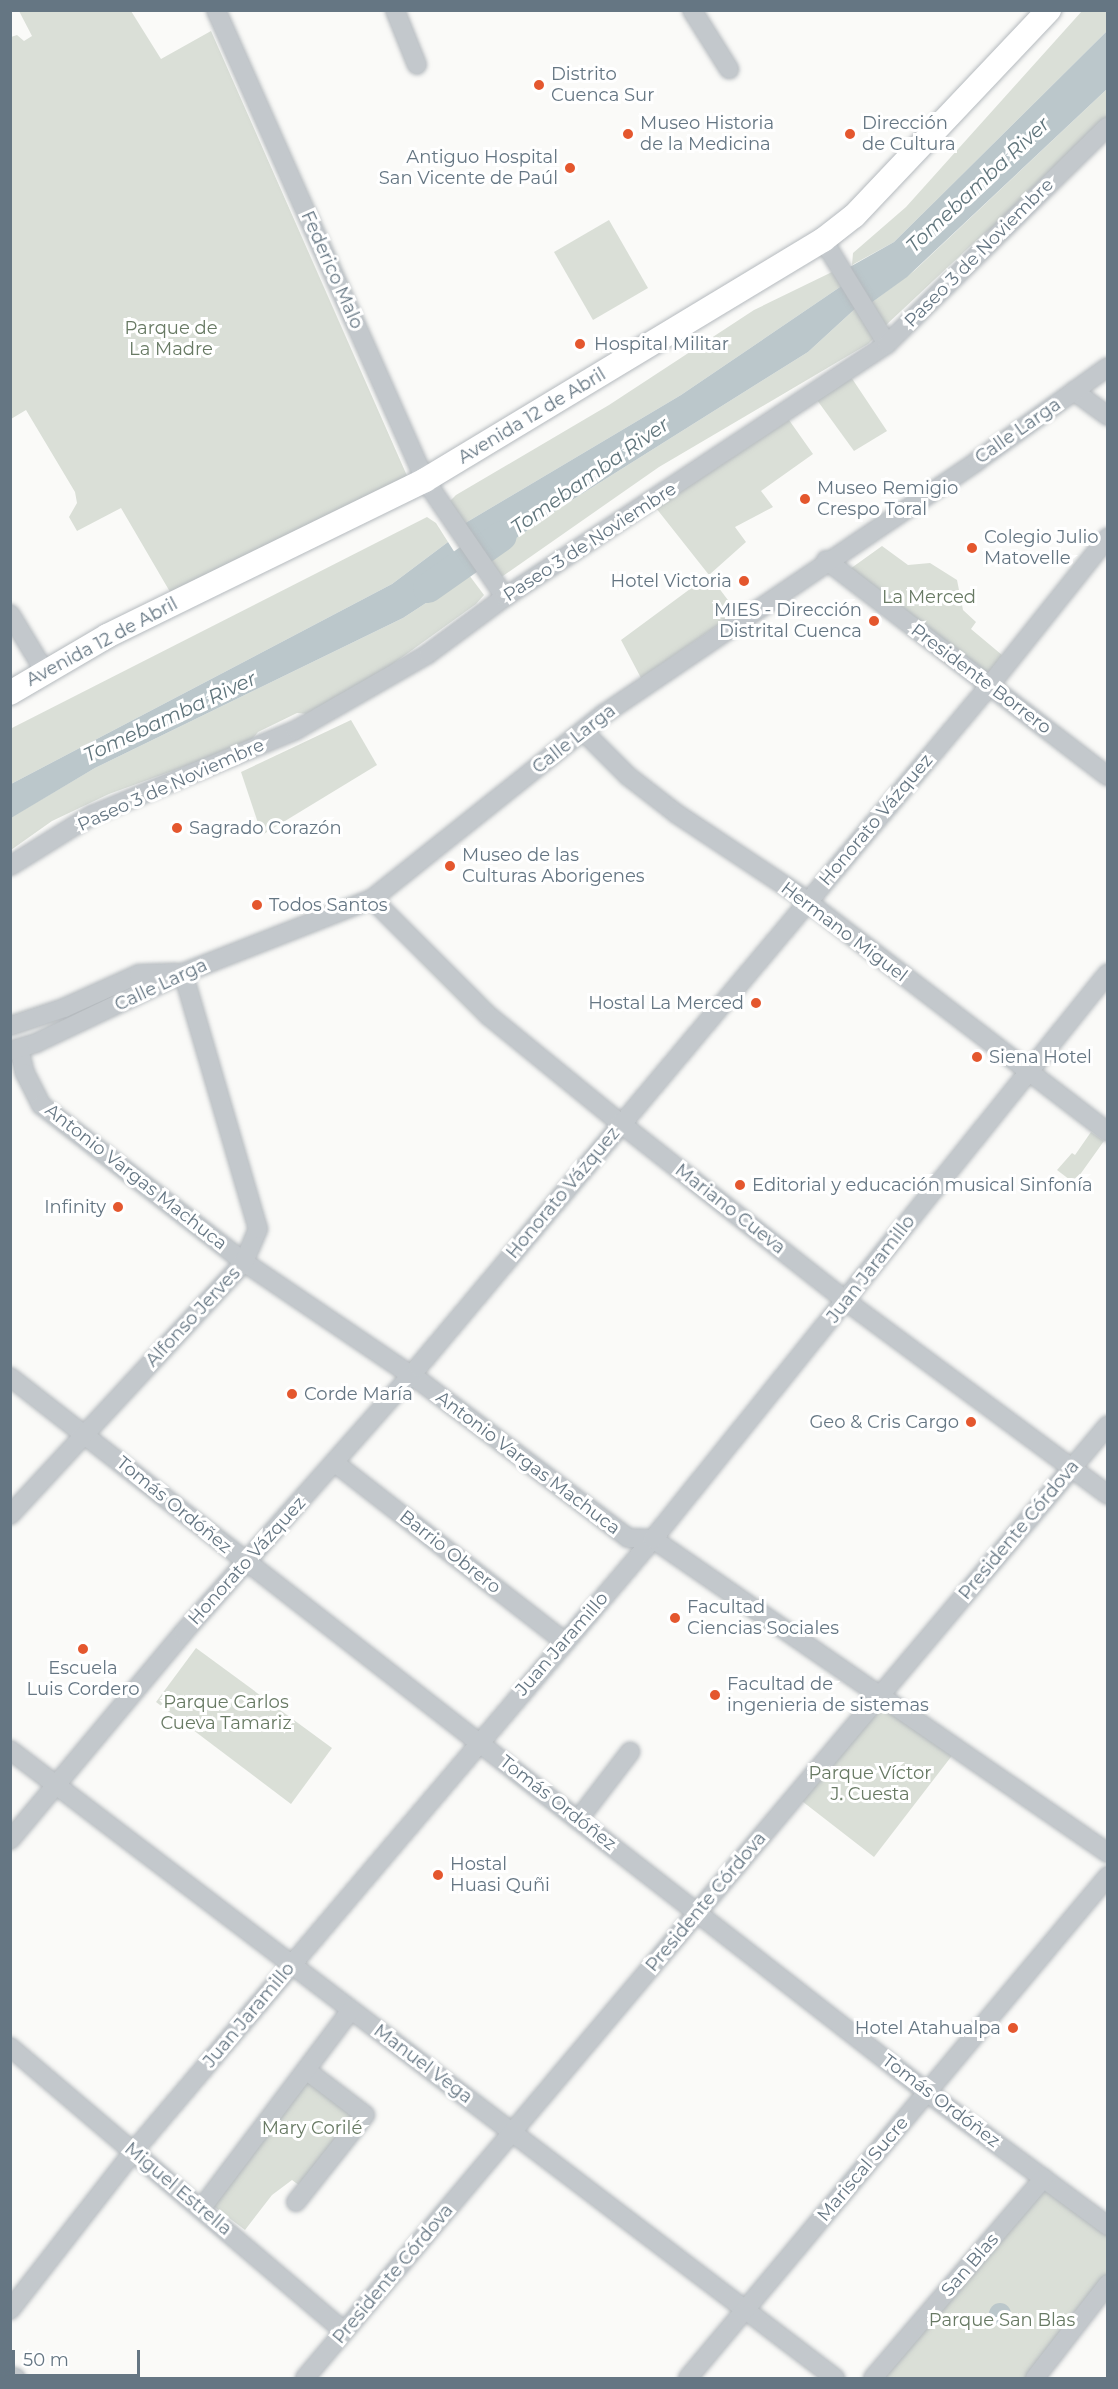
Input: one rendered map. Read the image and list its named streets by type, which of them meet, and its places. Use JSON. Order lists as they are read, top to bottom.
{
  "streets": {
    "main road": ["Avenida 12 de Abril"],
    "street": [
      "Paseo 3 de Noviembre",
      "Federico Malo",
      "Calle Larga",
      "Presidente Borrero",
      "Honorato Vázquez",
      "Hermano Miguel",
      "Antonio Vargas Machuca",
      "Mariano Cueva",
      "Juan Jaramillo",
      "Alfonso Jerves",
      "Tomás Ordóñez",
      "Presidente Córdova",
      "Barrio Obrero",
      "Manuel Vega",
      "Mariscal Sucre",
      "Miguel Estrella",
      "San Blas"
    ]
  },
  "crossings": [
    ["Paseo 3 de Noviembre", "Federico Malo"],
    ["Federico Malo", "Avenida 12 de Abril"],
    ["Calle Larga", "Presidente Borrero"],
    ["Calle Larga", "Hermano Miguel"],
    ["Calle Larga", "Antonio Vargas Machuca"],
    ["Calle Larga", "Mariano Cueva"],
    ["Calle Larga", "Alfonso Jerves"],
    ["Presidente Borrero", "Honorato Vázquez"],
    ["Honorato Vázquez", "Hermano Miguel"],
    ["Honorato Vázquez", "Antonio Vargas Machuca"],
    ["Honorato Vázquez", "Mariano Cueva"],
    ["Honorato Vázquez", "Tomás Ordóñez"],
    ["Honorato Vázquez", "Barrio Obrero"],
    ["Honorato Vázquez", "Manuel Vega"],
    ["Hermano Miguel", "Juan Jaramillo"],
    ["Antonio Vargas Machuca", "Juan Jaramillo"],
    ["Antonio Vargas Machuca", "Alfonso Jerves"],
    ["Antonio Vargas Machuca", "Presidente Córdova"],
    ["Mariano Cueva", "Juan Jaramillo"],
    ["Mariano Cueva", "Presidente Córdova"],
    ["Juan Jaramillo", "Tomás Ordóñez"],
    ["Juan Jaramillo", "Barrio Obrero"],
    ["Juan Jaramillo", "Manuel Vega"],
    ["Juan Jaramillo", "Miguel Estrella"],
    ["Alfonso Jerves", "Tomás Ordóñez"],
    ["Tomás Ordóñez", "Presidente Córdova"],
    ["Tomás Ordóñez", "Mariscal Sucre"],
    ["Tomás Ordóñez", "San Blas"],
    ["Presidente Córdova", "Manuel Vega"],
    ["Presidente Córdova", "Miguel Estrella"],
    ["Manuel Vega", "Mariscal Sucre"]
  ],
  "water": ["Tomebamba River"],
  "parks": [
    "Parque de La Madre",
    "La Merced",
    "Parque Carlos Cueva Tamariz",
    "Parque Víctor J. Cuesta",
    "Mary Corilé",
    "Parque San Blas"
  ],
  "places": [
    "Distrito Cuenca Sur",
    "Museo Historia de la Medicina",
    "Dirección de Cultura",
    "Antiguo Hospital San Vicente de Paúl",
    "Hospital Militar",
    "Museo Remigio Crespo Toral",
    "Colegio Julio Matovelle",
    "Hotel Victoria",
    "MIES - Dirección Distrital Cuenca",
    "Sagrado Corazón",
    "Museo de las Culturas Aborigenes",
    "Todos Santos",
    "Hostal La Merced",
    "Siena Hotel",
    "Editorial y educación musical Sinfonía",
    "Infinity",
    "Corde María",
    "Geo & Cris Cargo",
    "Facultad Ciencias Sociales",
    "Escuela Luis Cordero",
    "Facultad de ingenieria de sistemas",
    "Hostal Huasi Quñi",
    "Hotel Atahualpa"
  ],
  "scale_bar": "50 m"
}
